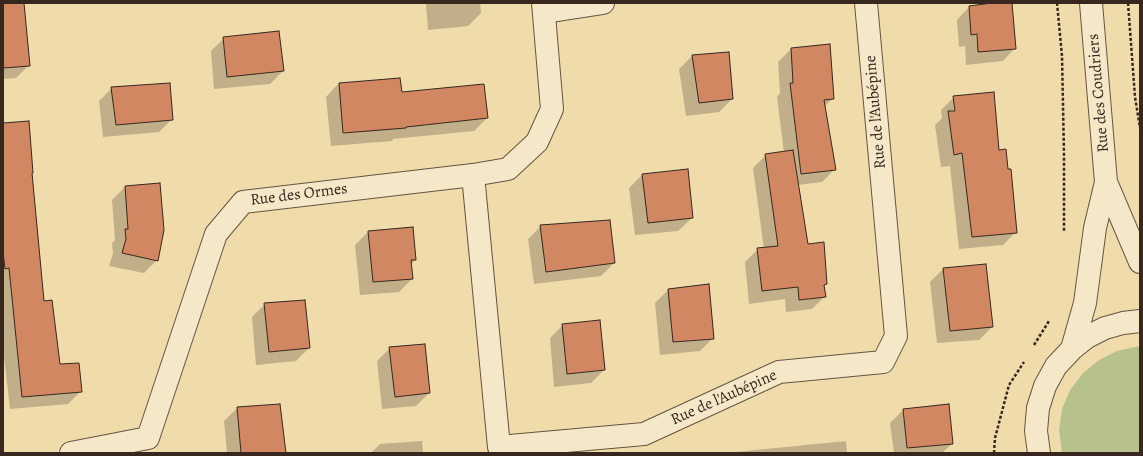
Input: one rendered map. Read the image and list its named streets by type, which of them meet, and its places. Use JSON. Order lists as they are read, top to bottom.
{
  "streets": {
    "street": ["Rue des Coudriers", "Rue de l'Aubépine", "Rue des Ormes"]
  },
  "crossings": [
    ["Rue de l'Aubépine", "Rue des Ormes"]
  ]
}
